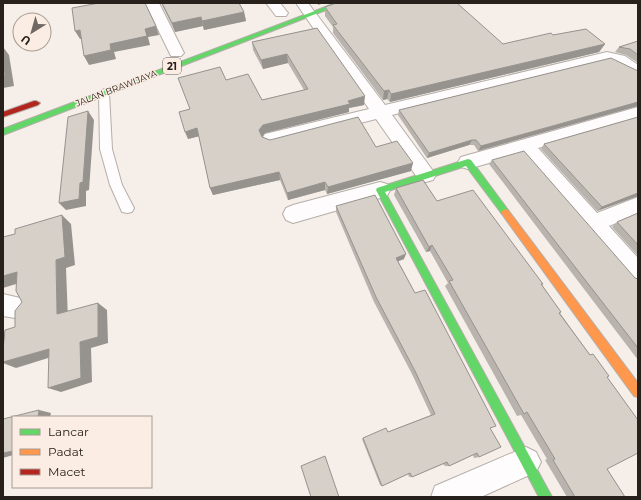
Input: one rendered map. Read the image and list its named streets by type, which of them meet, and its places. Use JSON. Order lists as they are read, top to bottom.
{
  "streets": {
    "main road": ["21", "JALAN BRAWIJAYA"]
  },
  "legend": ["Lancar", "Padat", "Macet"],
  "north": "bottom left"
}
